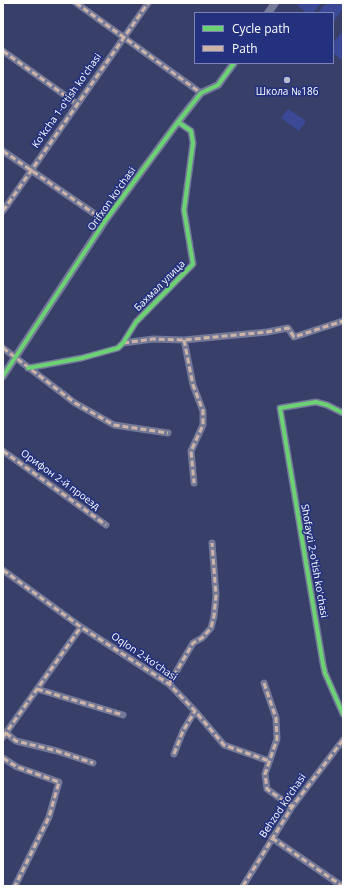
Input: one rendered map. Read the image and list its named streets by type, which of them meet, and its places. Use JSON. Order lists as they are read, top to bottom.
{
  "streets": {
    "street": [
      "Ko'kcha 1-o'tish ko'chasi",
      "Orifxon koʻchasi",
      "Бахмал улица",
      "Орифон 2-й проезд",
      "Shofayzi 2-o'tish ko'chasi",
      "Oqlon 2-ko‘chasi",
      "Behzod ko‘chasi"
    ]
  },
  "crossings": [
    ["Orifxon koʻchasi", "Бахмал улица"]
  ],
  "places": ["Школа №186"],
  "legend": ["Cycle path", "Path"]
}
